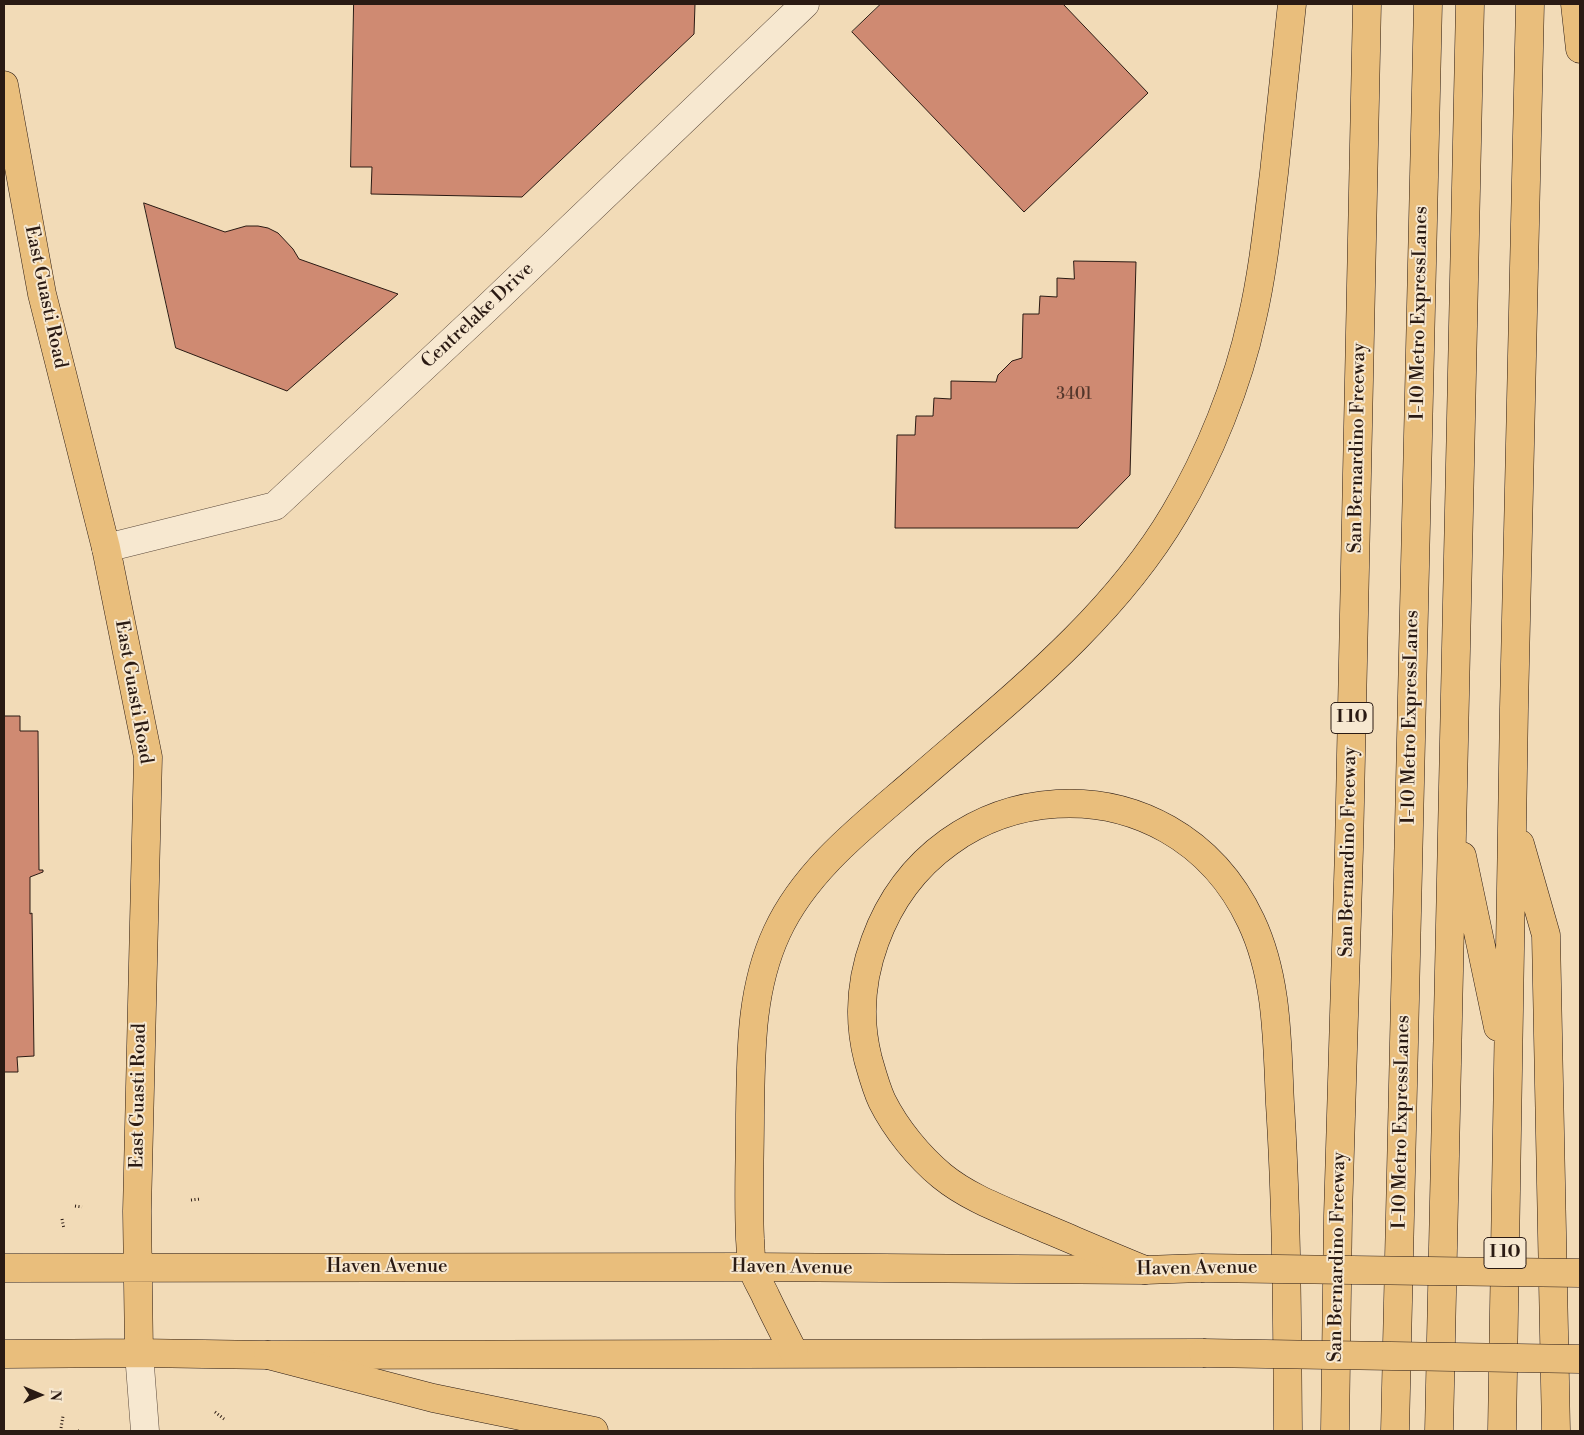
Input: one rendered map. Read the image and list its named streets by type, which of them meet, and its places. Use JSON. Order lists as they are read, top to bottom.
{
  "streets": {
    "main road": [
      "East Guasti Road",
      "I-10 Metro ExpressLanes",
      "San Bernardino Freeway",
      "I 10",
      "Haven Avenue"
    ],
    "street": ["Centrelake Drive"]
  },
  "crossings": [
    ["East Guasti Road", "Centrelake Drive"],
    ["East Guasti Road", "Haven Avenue"]
  ],
  "house_numbers": ["3401"],
  "north": "right"
}
